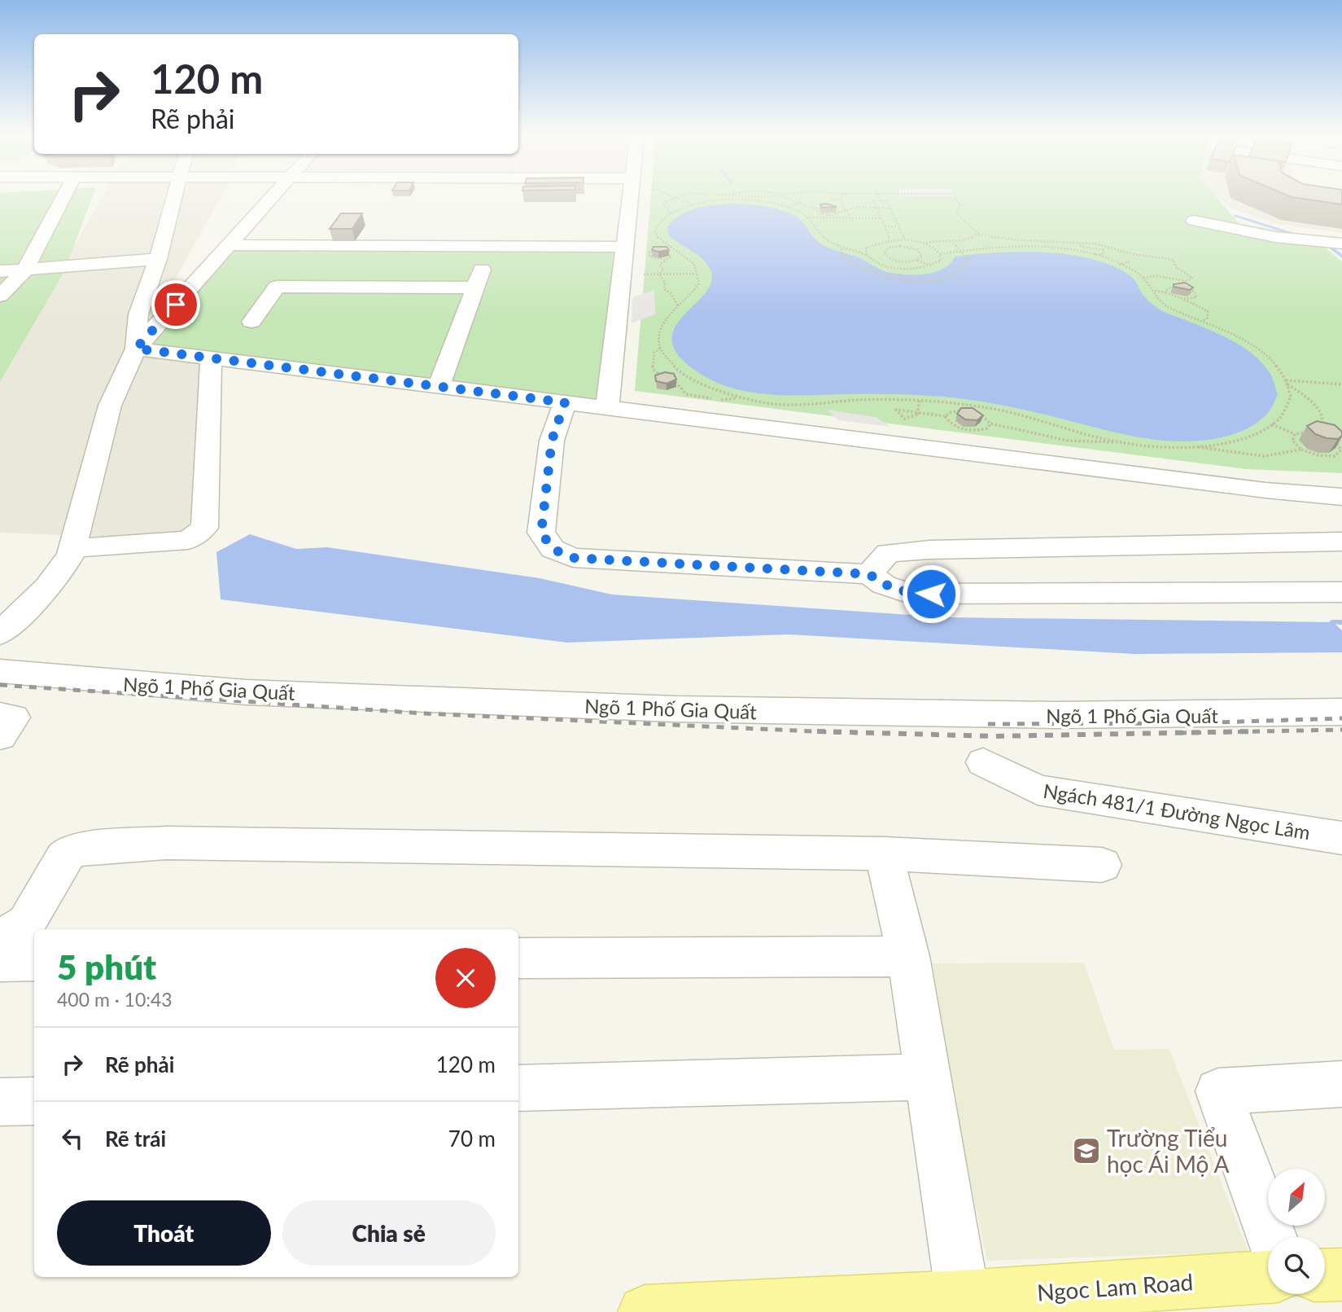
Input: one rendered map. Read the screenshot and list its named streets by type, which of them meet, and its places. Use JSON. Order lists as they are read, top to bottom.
{
  "streets": {
    "main road": ["Ngoc Lam Road"],
    "street": ["Ngõ 1 Phố Gia Quất", "Ngách 481/1 Đường Ngọc Lâm"]
  },
  "places": {
    "school or university": ["Trường Tiểu học Ái Mộ A"]
  },
  "north": "top right",
  "page": {
    "turn": ["120 m", "Rẽ phải"],
    "heading": ["5 phút", "400 m · 10:43"],
    "list": [
      {
        "name": "Rẽ phải",
        "value": "120 m"
      },
      {
        "name": "Rẽ trái",
        "value": "70 m"
      }
    ],
    "buttons": ["Thoát", "Chia sẻ"]
  }
}
